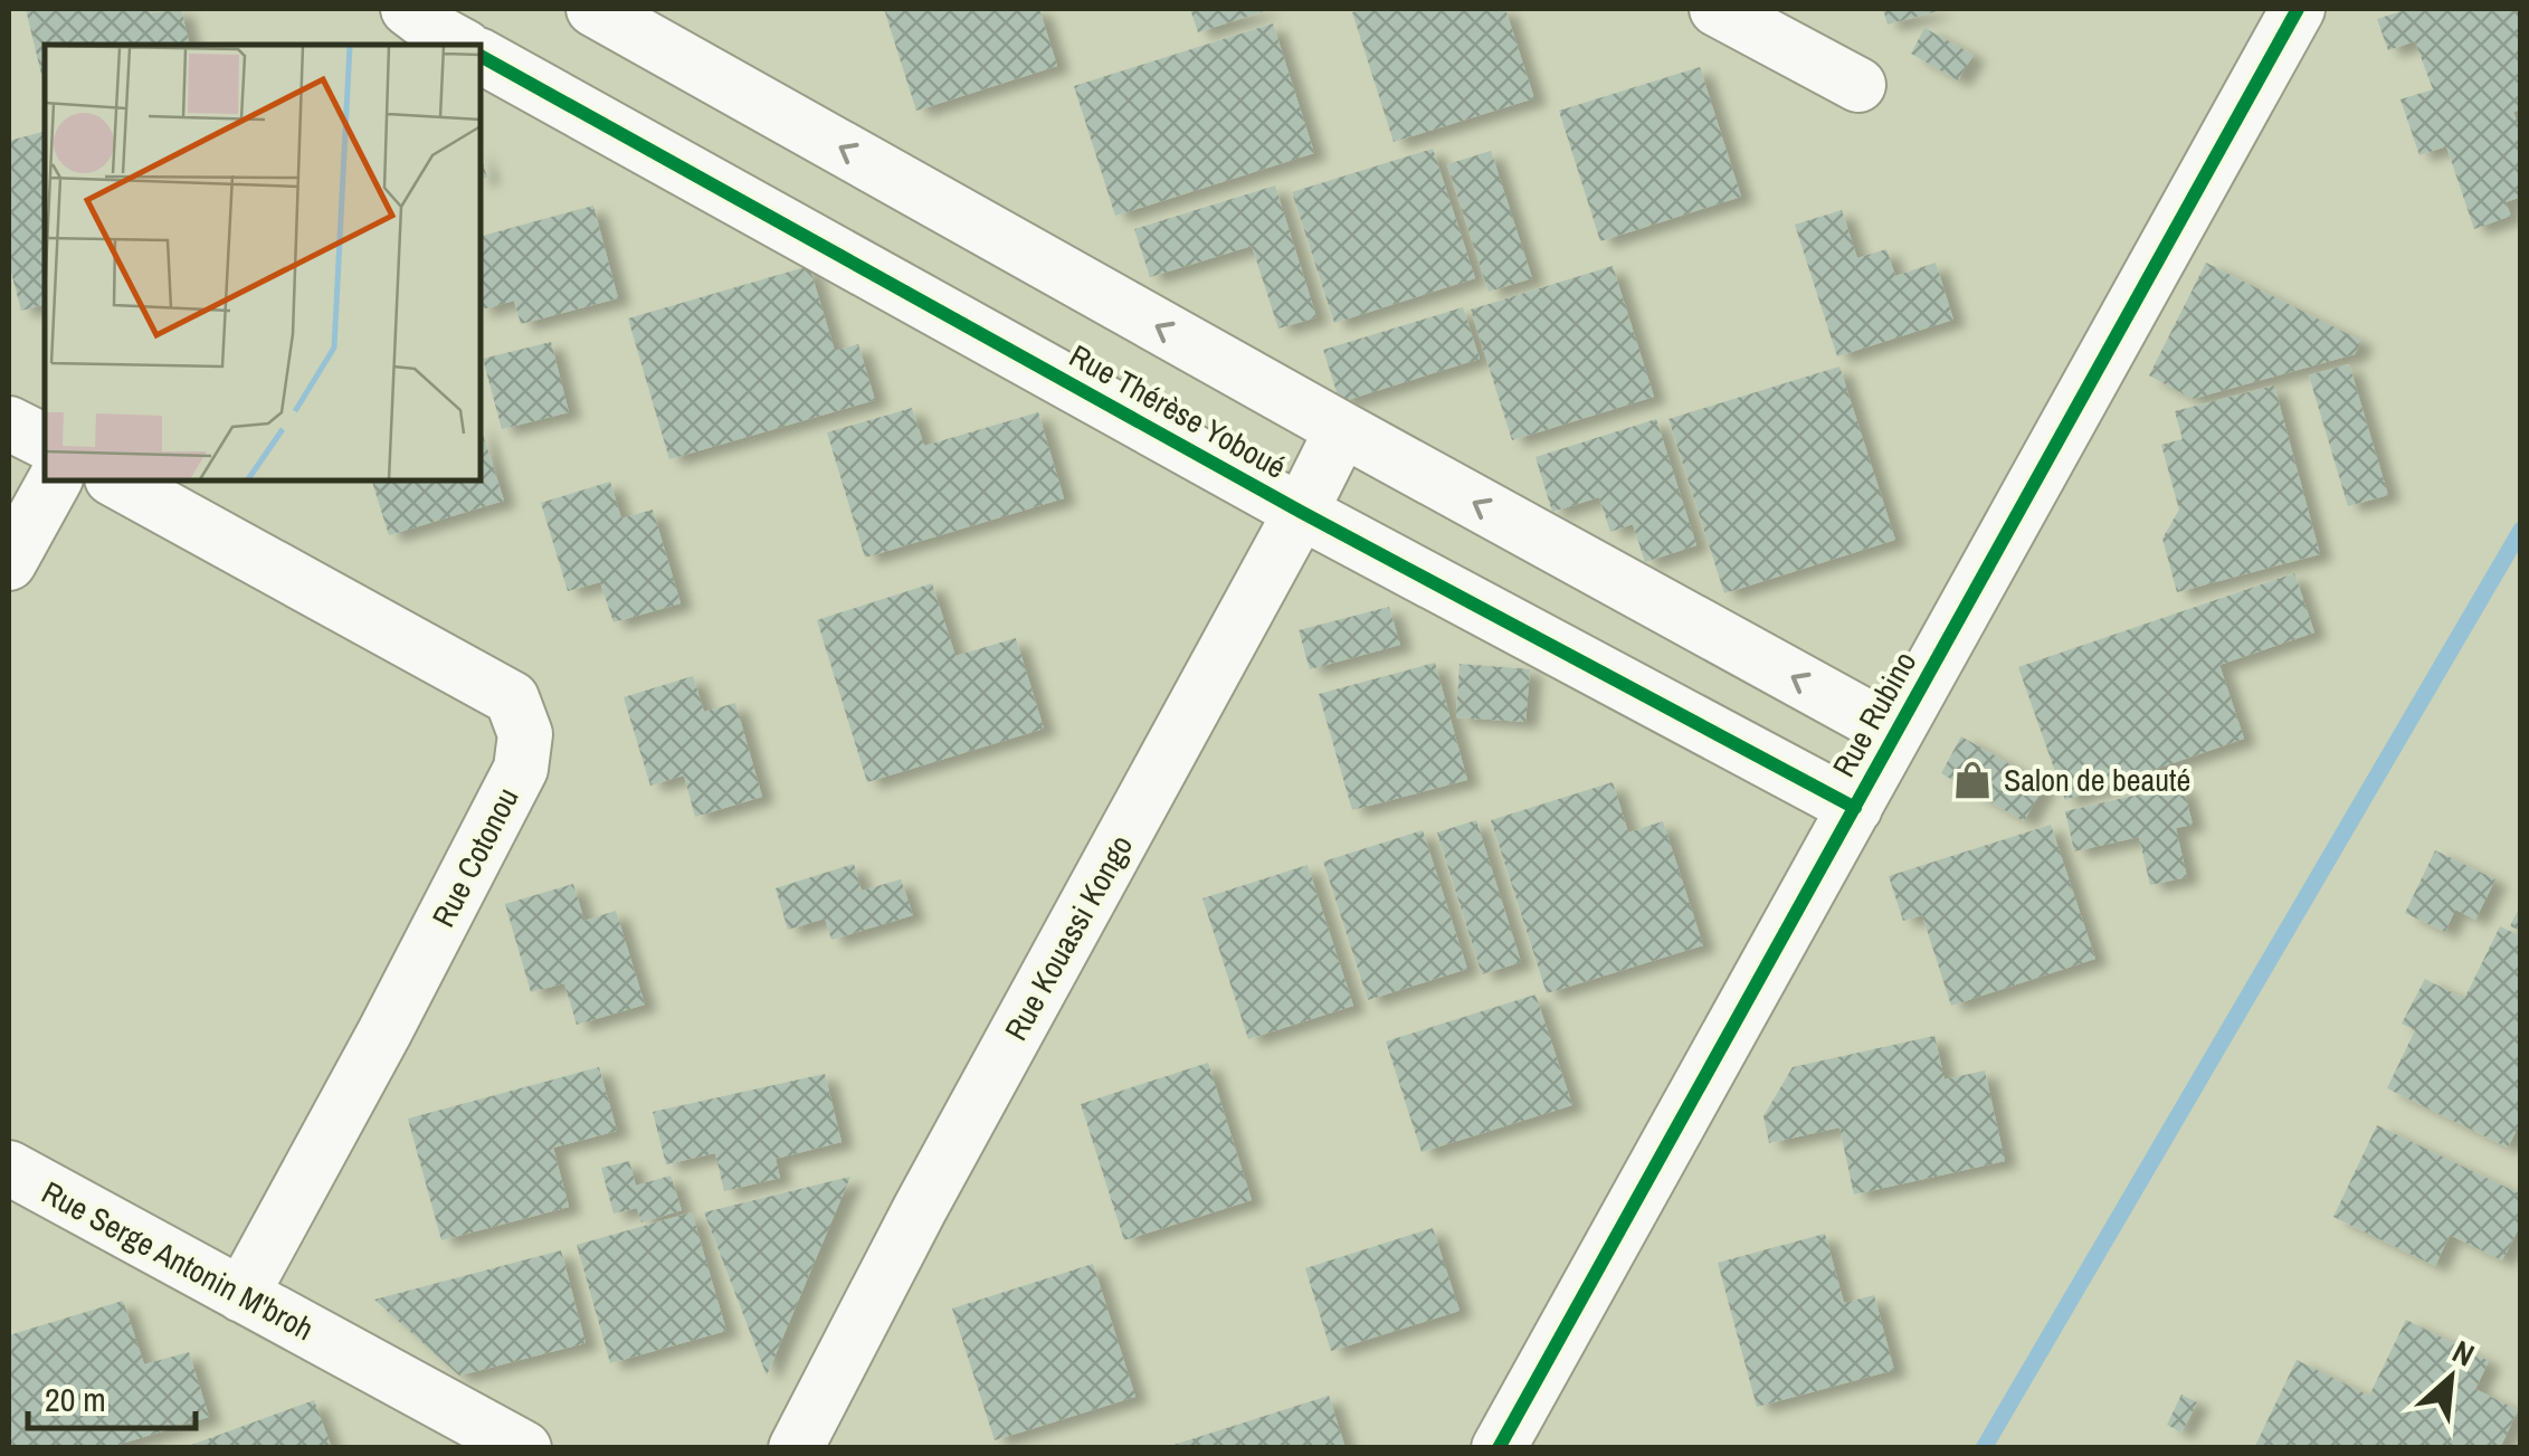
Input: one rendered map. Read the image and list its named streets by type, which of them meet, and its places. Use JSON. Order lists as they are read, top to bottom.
{
  "streets": {
    "street": [
      "Rue Thérèse Yoboué",
      "Rue Rubino",
      "Rue Cotonou",
      "Rue Kouassi Kongo",
      "Rue Serge Antonin M'broh"
    ]
  },
  "crossings": [
    ["Rue Thérèse Yoboué", "Rue Rubino"],
    ["Rue Thérèse Yoboué", "Rue Kouassi Kongo"],
    ["Rue Cotonou", "Rue Serge Antonin M'broh"]
  ],
  "places": {
    "shop": ["Salon de beauté"]
  },
  "scale_bar": "20 m",
  "north": "top right"
}
